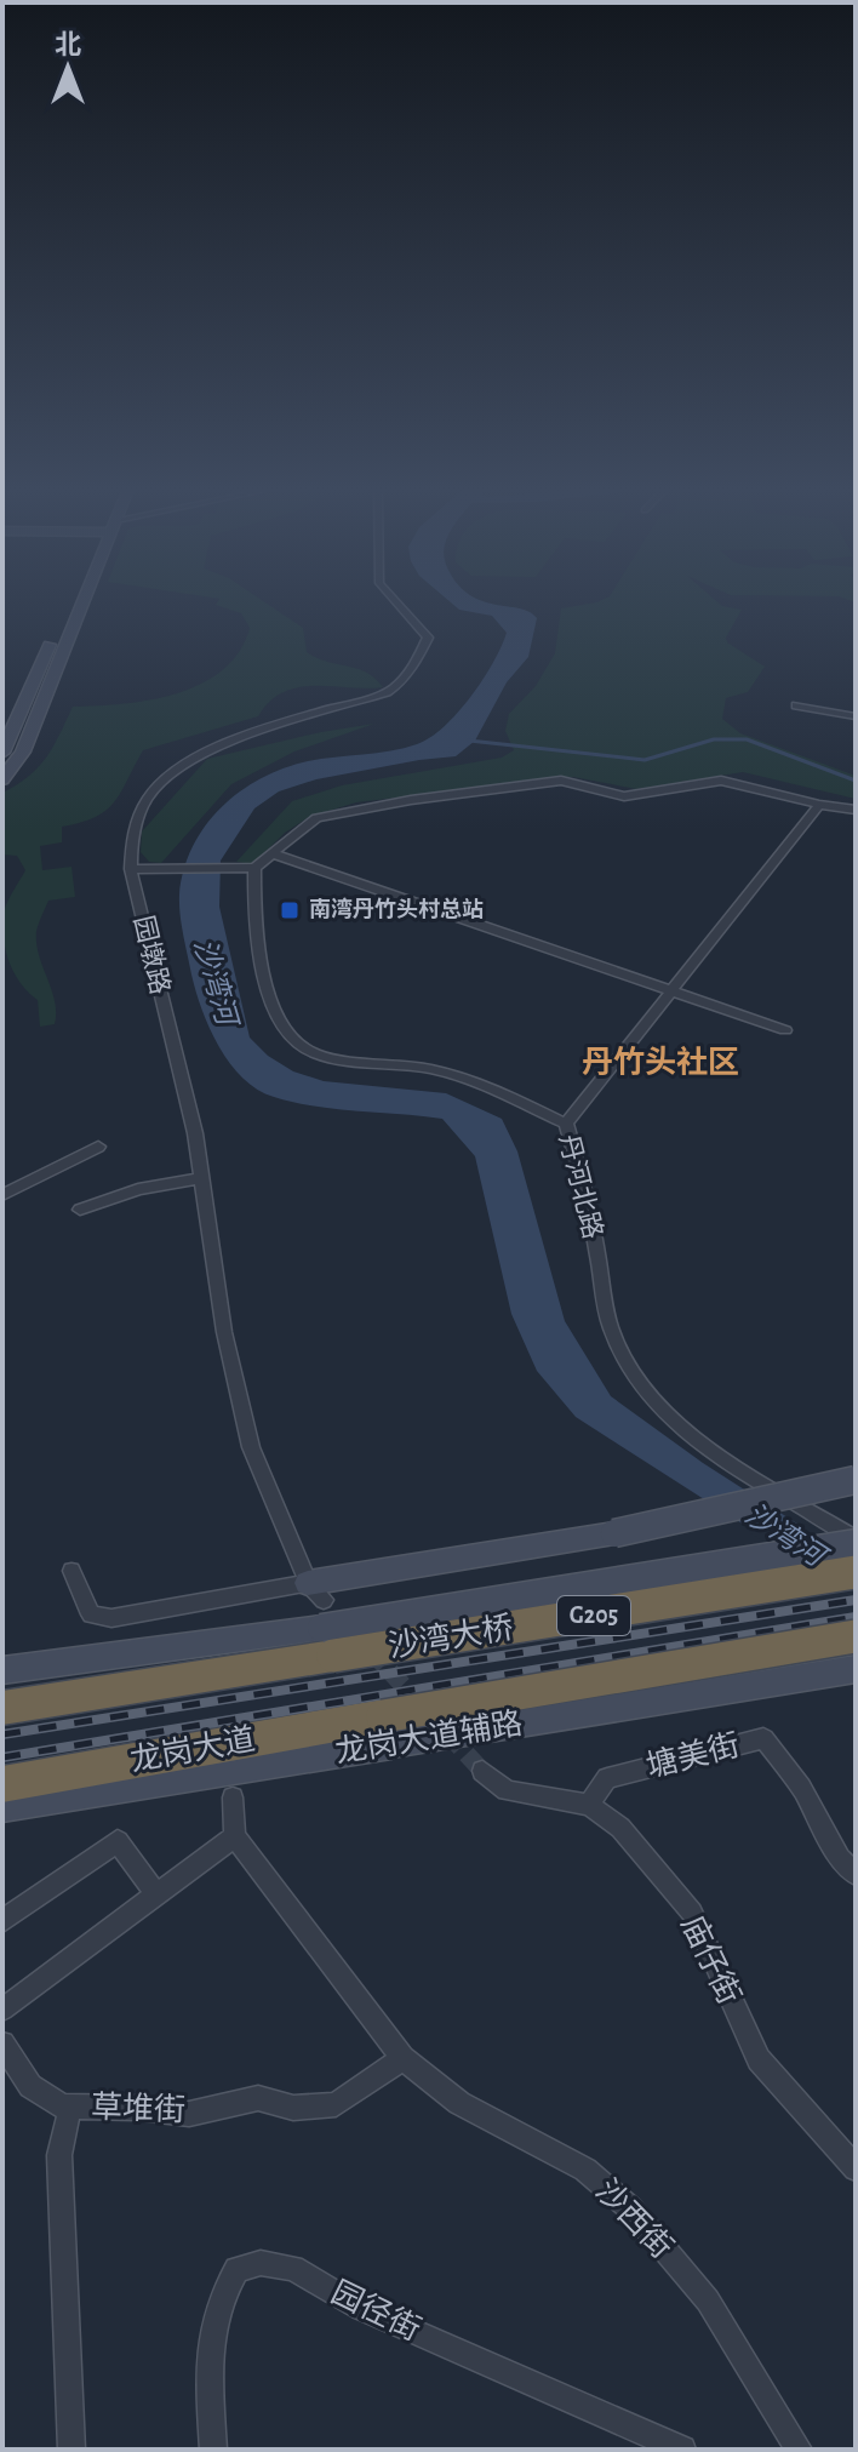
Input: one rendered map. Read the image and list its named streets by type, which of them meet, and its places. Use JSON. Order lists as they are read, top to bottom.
{
  "streets": {
    "highway": ["G205", "沙湾大桥", "龙岗大道"],
    "main road": ["龙岗大道辅路"],
    "street": [
      "园墩路",
      "丹河北路",
      "塘美街",
      "庙仔街",
      "草堆街",
      "沙西街",
      "园径街"
    ]
  },
  "crossings": [
    ["园墩路", "G205"],
    ["园墩路", "沙湾大桥"],
    ["G205", "沙湾大桥"],
    ["G205", "龙岗大道辅路"],
    ["G205", "龙岗大道"],
    ["龙岗大道辅路", "龙岗大道"],
    ["塘美街", "庙仔街"],
    ["草堆街", "沙西街"]
  ],
  "districts": ["丹竹头社区"],
  "water": ["沙湾河"],
  "places": {
    "transit": ["南湾丹竹头村总站"]
  },
  "north": "top"
}
